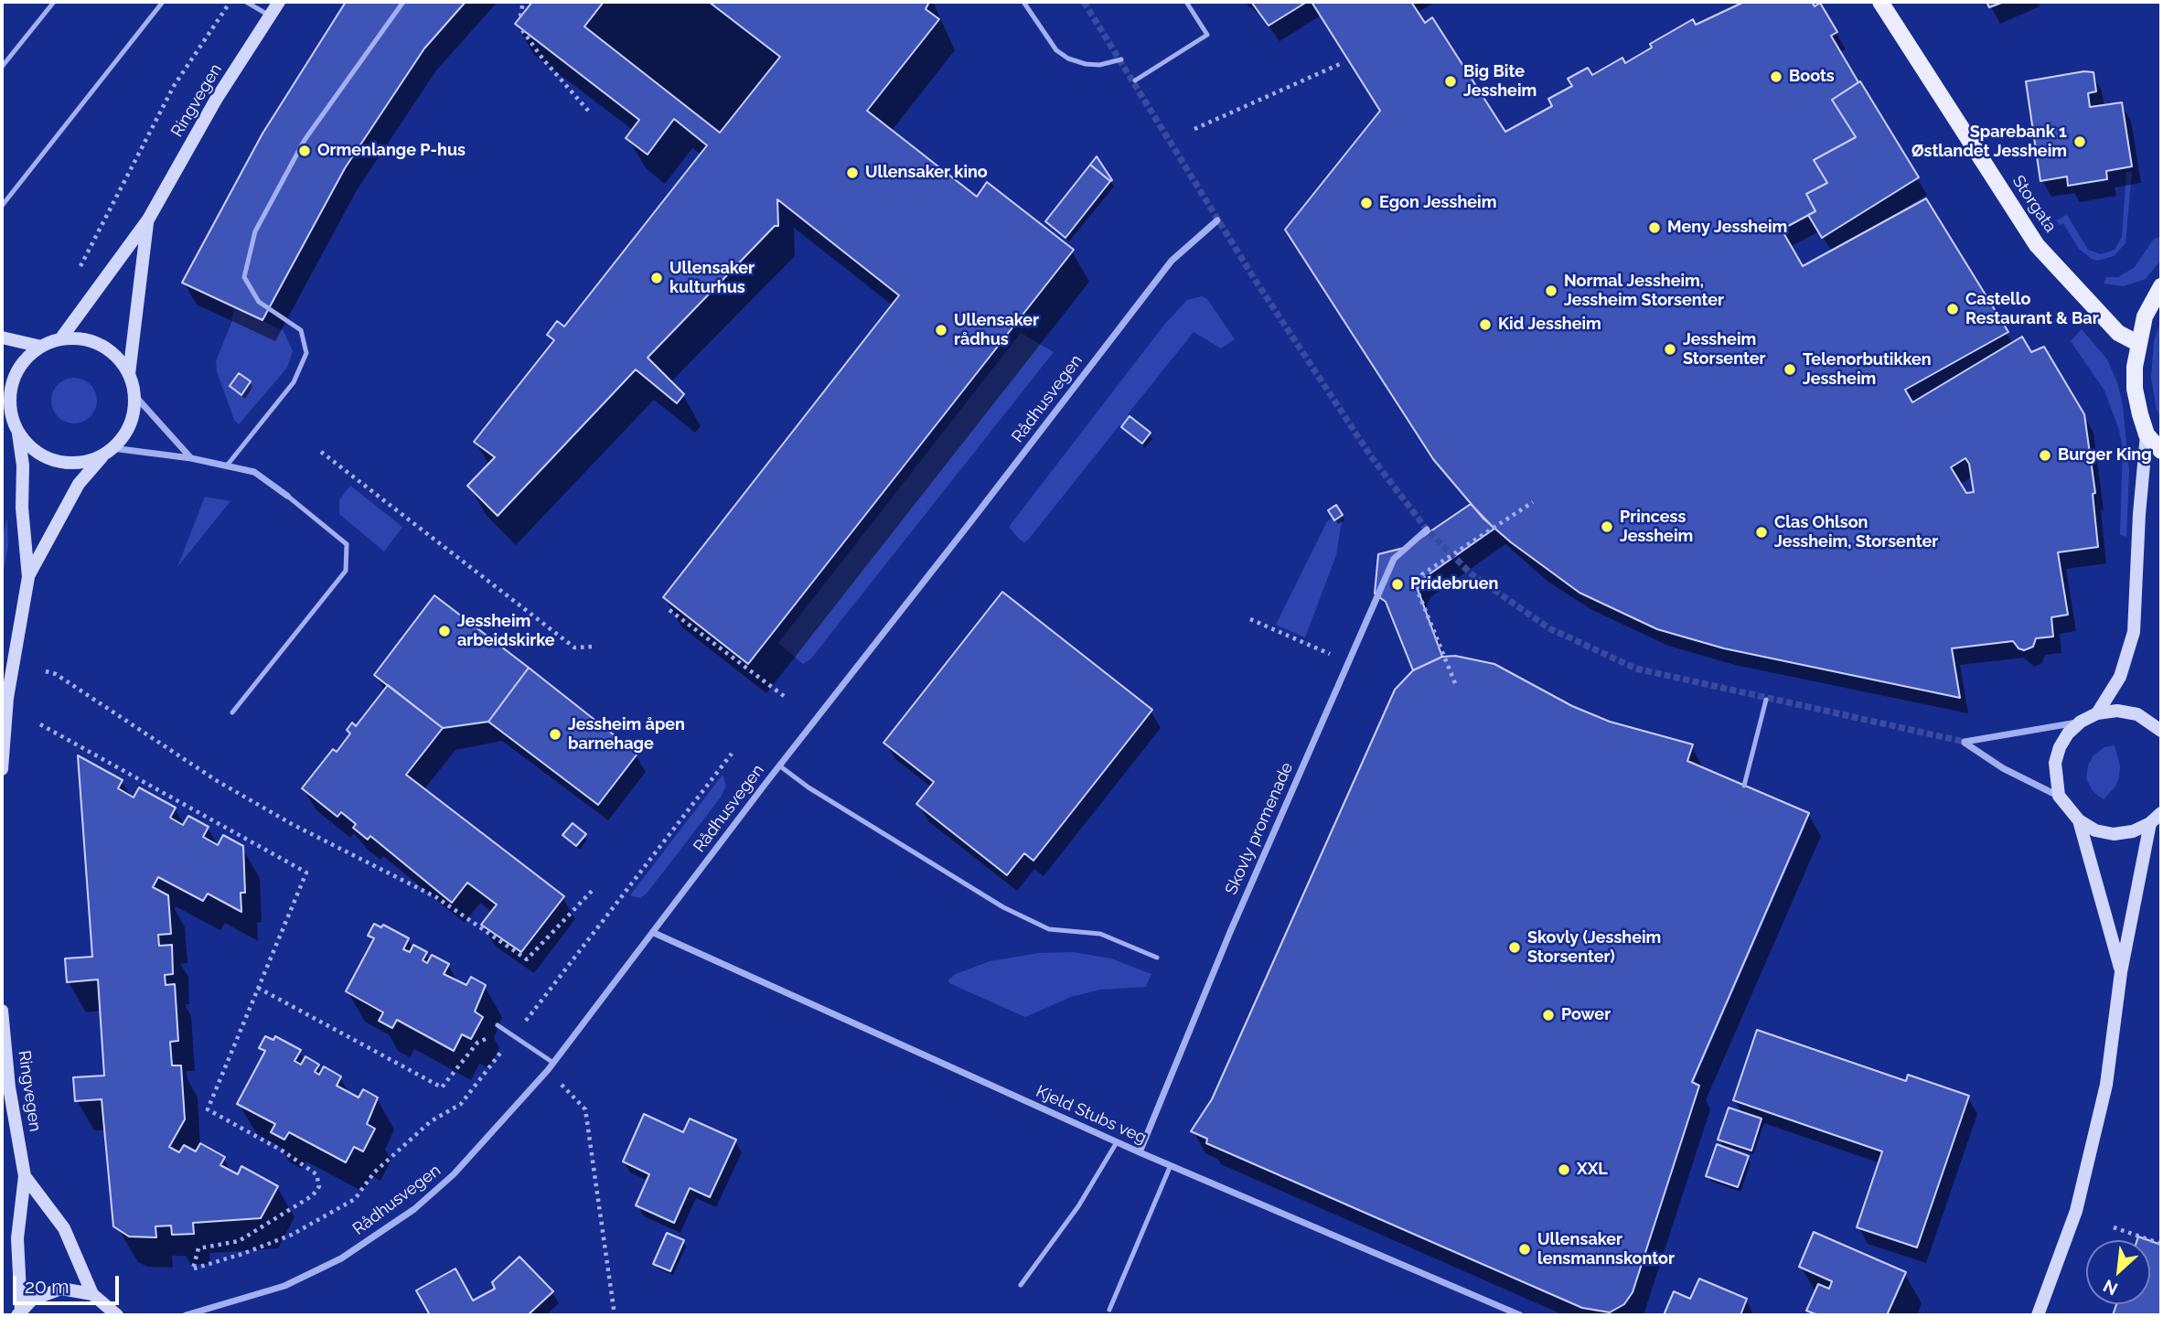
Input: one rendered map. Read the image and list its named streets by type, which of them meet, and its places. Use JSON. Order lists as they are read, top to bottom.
{
  "streets": {
    "main road": ["Ringvegen", "Storgata"],
    "street": ["Rådhusvegen", "Skovly promenade", "Kjeld Stubs veg"]
  },
  "crossings": [
    ["Rådhusvegen", "Kjeld Stubs veg"],
    ["Skovly promenade", "Kjeld Stubs veg"]
  ],
  "places": [
    "Boots",
    "Big Bite Jessheim",
    "Sparebank 1 Østlandet Jessheim",
    "Ormenlange P-hus",
    "Ullensaker kino",
    "Egon Jessheim",
    "Meny Jessheim",
    "Ullensaker kulturhus",
    "Normal Jessheim, Jessheim Storsenter",
    "Castello Restaurant & Bar",
    "Kid Jessheim",
    "Ullensaker rådhus",
    "Jessheim Storsenter",
    "Telenorbutikken Jessheim",
    "Burger King",
    "Princess Jessheim",
    "Clas Ohlson Jessheim, Storsenter",
    "Pridebruen",
    "Jessheim arbeidskirke",
    "Jessheim åpen barnehage",
    "Skovly (Jessheim Storsenter)",
    "Power",
    "XXL",
    "Ullensaker lensmannskontor"
  ],
  "scale_bar": "20 m",
  "north": "bottom left"
}
